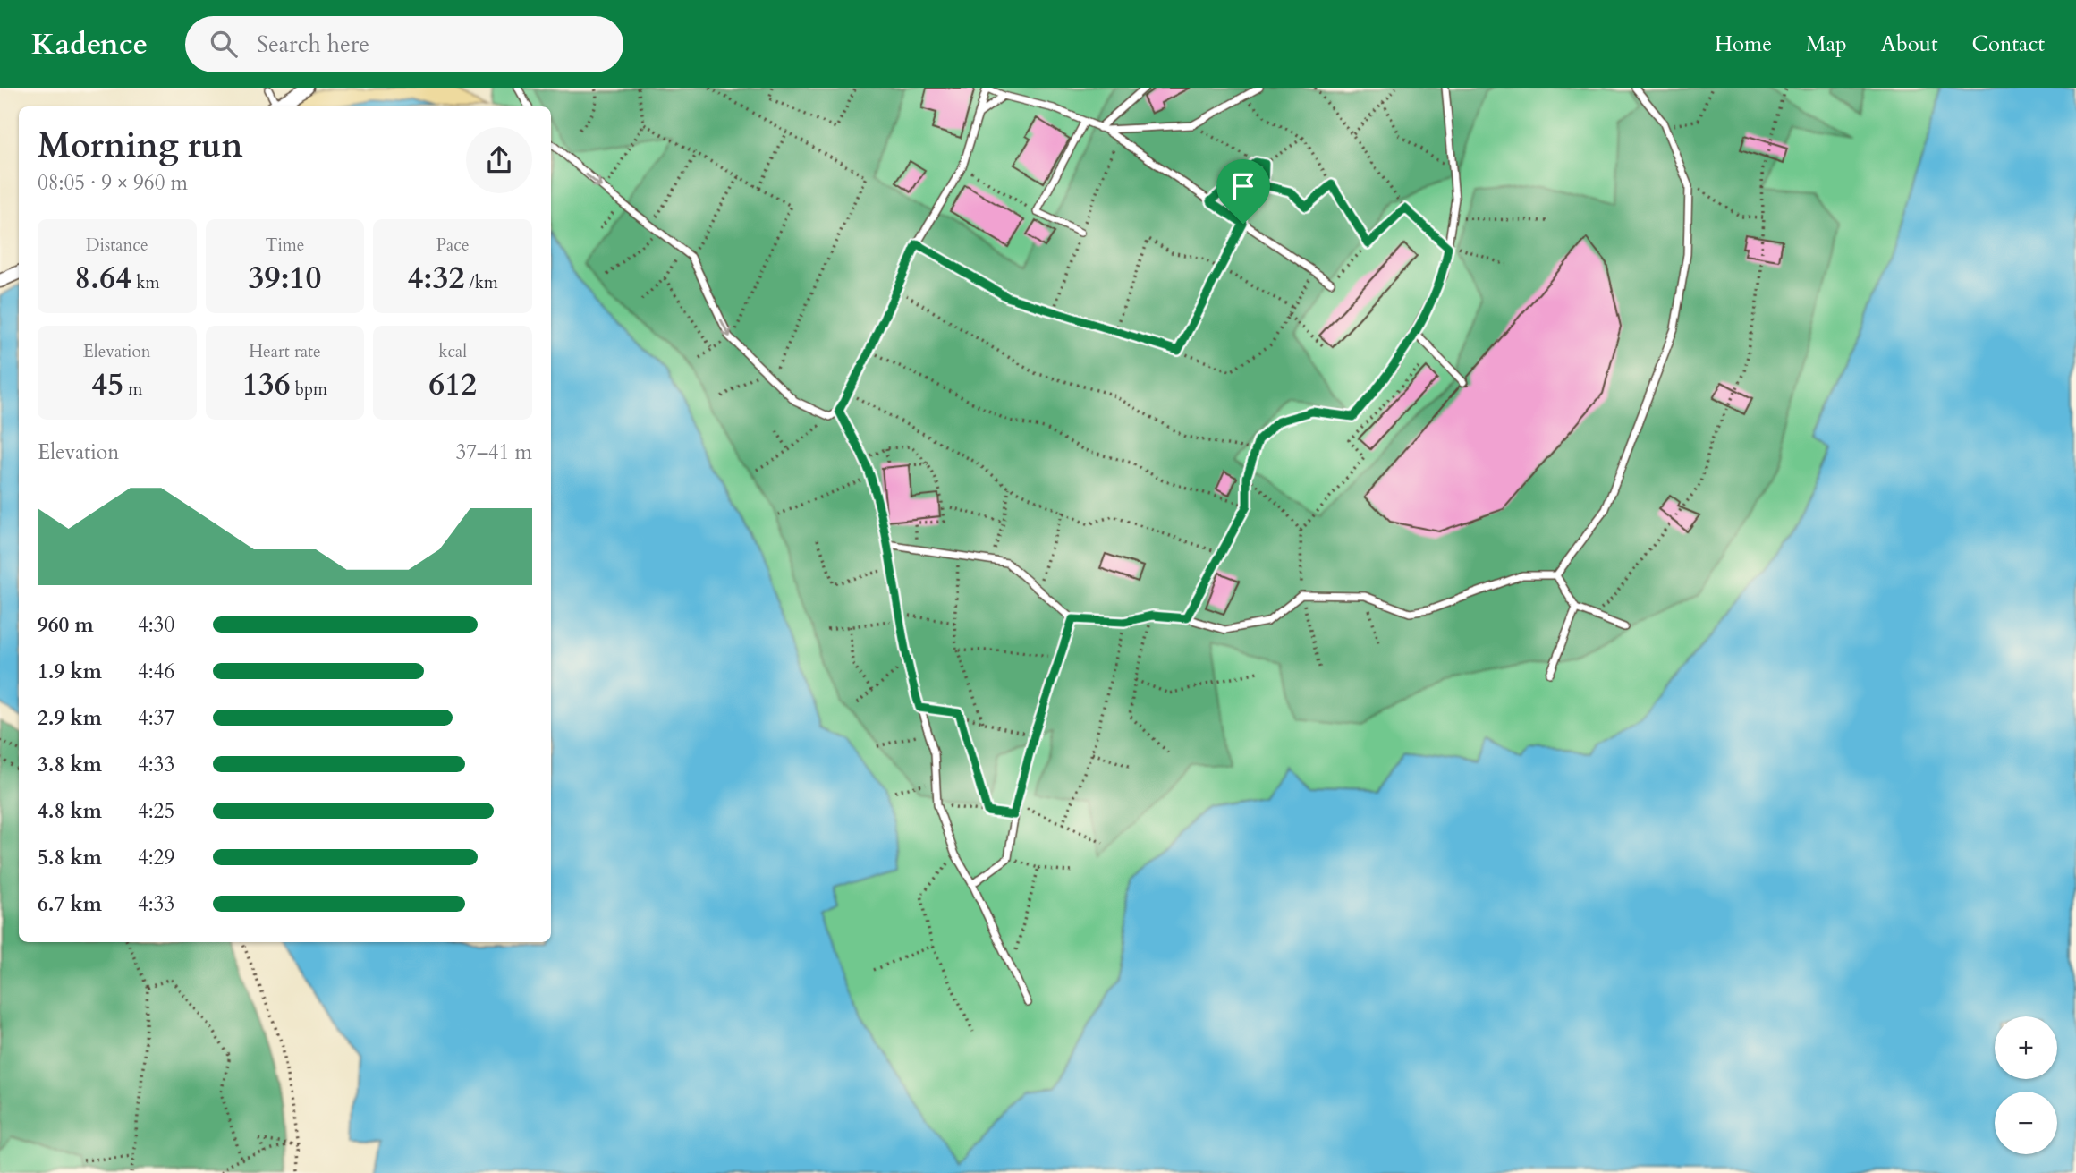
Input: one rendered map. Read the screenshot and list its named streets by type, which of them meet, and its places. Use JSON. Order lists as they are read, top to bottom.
{
  "page": {
    "header": "Kadence",
    "search": "Search here",
    "nav": [
      "Home",
      "Map",
      "About",
      "Contact"
    ],
    "heading": ["Morning run", "08:05 · 9 × 960 m"],
    "stats": [
      ["Distance", "8.64 km"],
      ["Time", "39:10"],
      ["Pace", "4:32 /km"],
      ["Elevation", "45 m"],
      ["Heart rate", "136 bpm"],
      ["kcal", "612"]
    ],
    "chart": ["Elevation", "37–41 m"],
    "list": [
      {
        "name": "960 m",
        "note": "4:30"
      },
      {
        "name": "1.9 km",
        "note": "4:46"
      },
      {
        "name": "2.9 km",
        "note": "4:37"
      },
      {
        "name": "3.8 km",
        "note": "4:33"
      },
      {
        "name": "4.8 km",
        "note": "4:25"
      },
      {
        "name": "5.8 km",
        "note": "4:29"
      },
      {
        "name": "6.7 km",
        "note": "4:33"
      }
    ],
    "map_buttons": ["+", "−"]
  }
}
